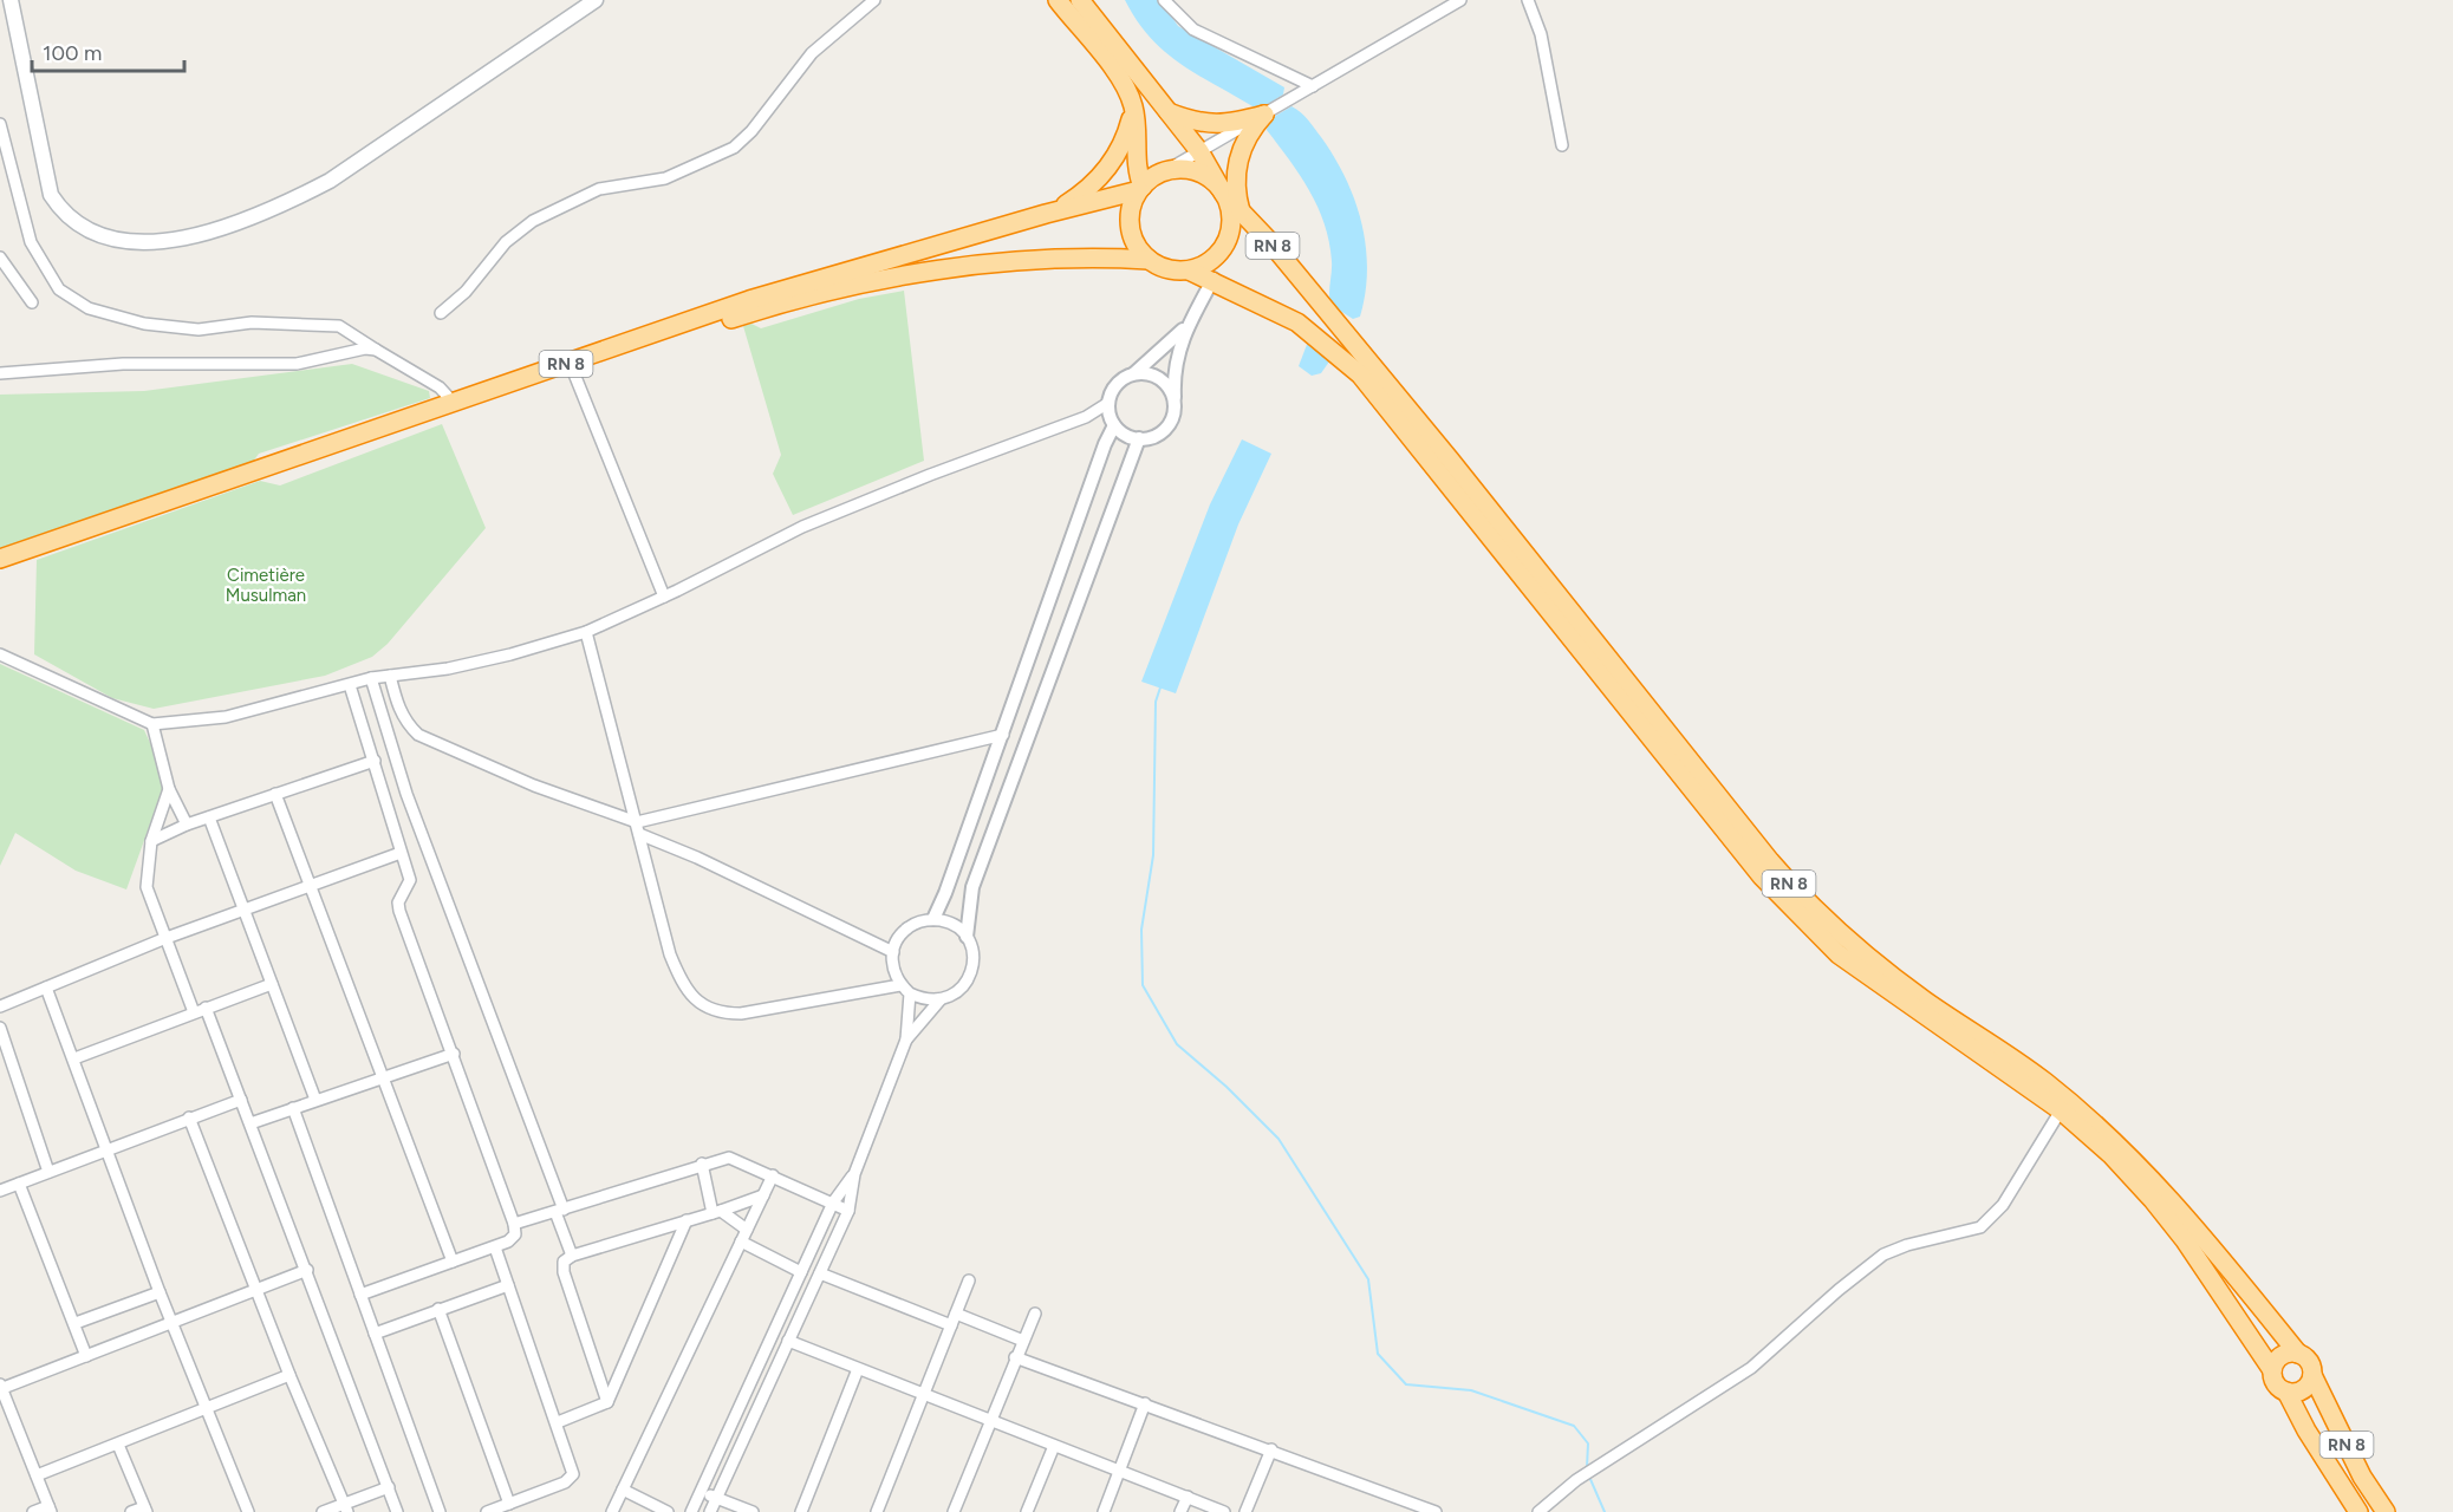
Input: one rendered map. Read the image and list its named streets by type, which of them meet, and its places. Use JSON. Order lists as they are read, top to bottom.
{
  "streets": {
    "highway": ["RN 8"]
  },
  "parks": ["Cimetière Musulman"],
  "scale_bar": "100 m"
}
